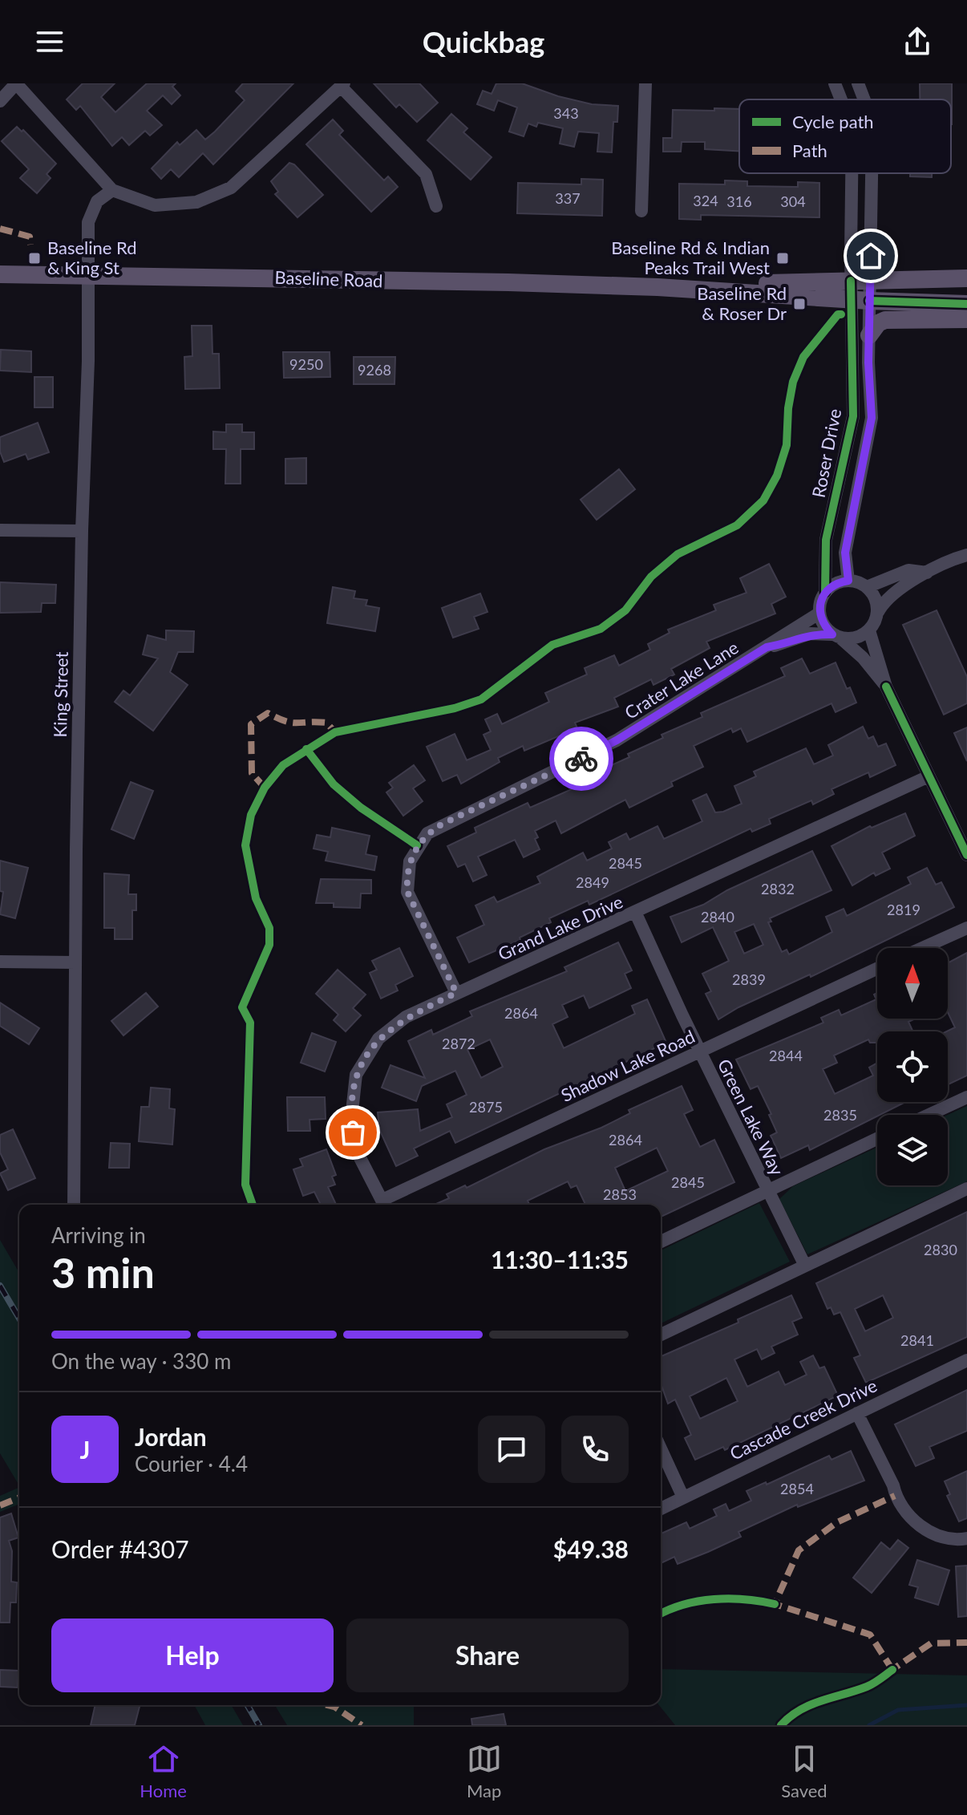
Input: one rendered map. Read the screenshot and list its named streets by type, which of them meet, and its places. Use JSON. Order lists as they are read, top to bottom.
{
  "streets": {
    "main road": ["Baseline Road"],
    "street": [
      "Roser Drive",
      "Crater Lake Lane",
      "King Street",
      "Grand Lake Drive",
      "Shadow Lake Road",
      "Green Lake Way",
      "Cascade Creek Drive"
    ]
  },
  "crossings": [
    ["Baseline Road", "Roser Drive"],
    ["Baseline Road", "King Street"],
    ["Roser Drive", "Crater Lake Lane"],
    ["Crater Lake Lane", "Grand Lake Drive"],
    ["Grand Lake Drive", "Shadow Lake Road"],
    ["Grand Lake Drive", "Green Lake Way"],
    ["Shadow Lake Road", "Green Lake Way"]
  ],
  "places": {
    "transit": ["Baseline Rd & King St", "Baseline Rd & Indian Peaks Trail West", "Baseline Rd & Roser Dr"]
  },
  "house_numbers": [
    "343",
    "337",
    "324",
    "316",
    "304",
    "9250",
    "9268",
    "2845",
    "2849",
    "2832",
    "2819",
    "2840",
    "2839",
    "2864",
    "2872",
    "2844",
    "2875",
    "2835",
    "2864",
    "2845",
    "2853",
    "2830",
    "2841",
    "2854"
  ],
  "legend": ["Cycle path", "Path"],
  "north": "top",
  "page": {
    "header": "Quickbag",
    "heading": ["3 min", "Arriving in", "11:30–11:35"],
    "panel": [
      "Jordan",
      "Courier · 4.4",
      "Order #4307",
      "$49.38"
    ],
    "bar": "On the way · 330 m",
    "round": "J",
    "buttons": ["Help", "Share"],
    "tabs": ["Home", "Map", "Saved"]
  }
}
